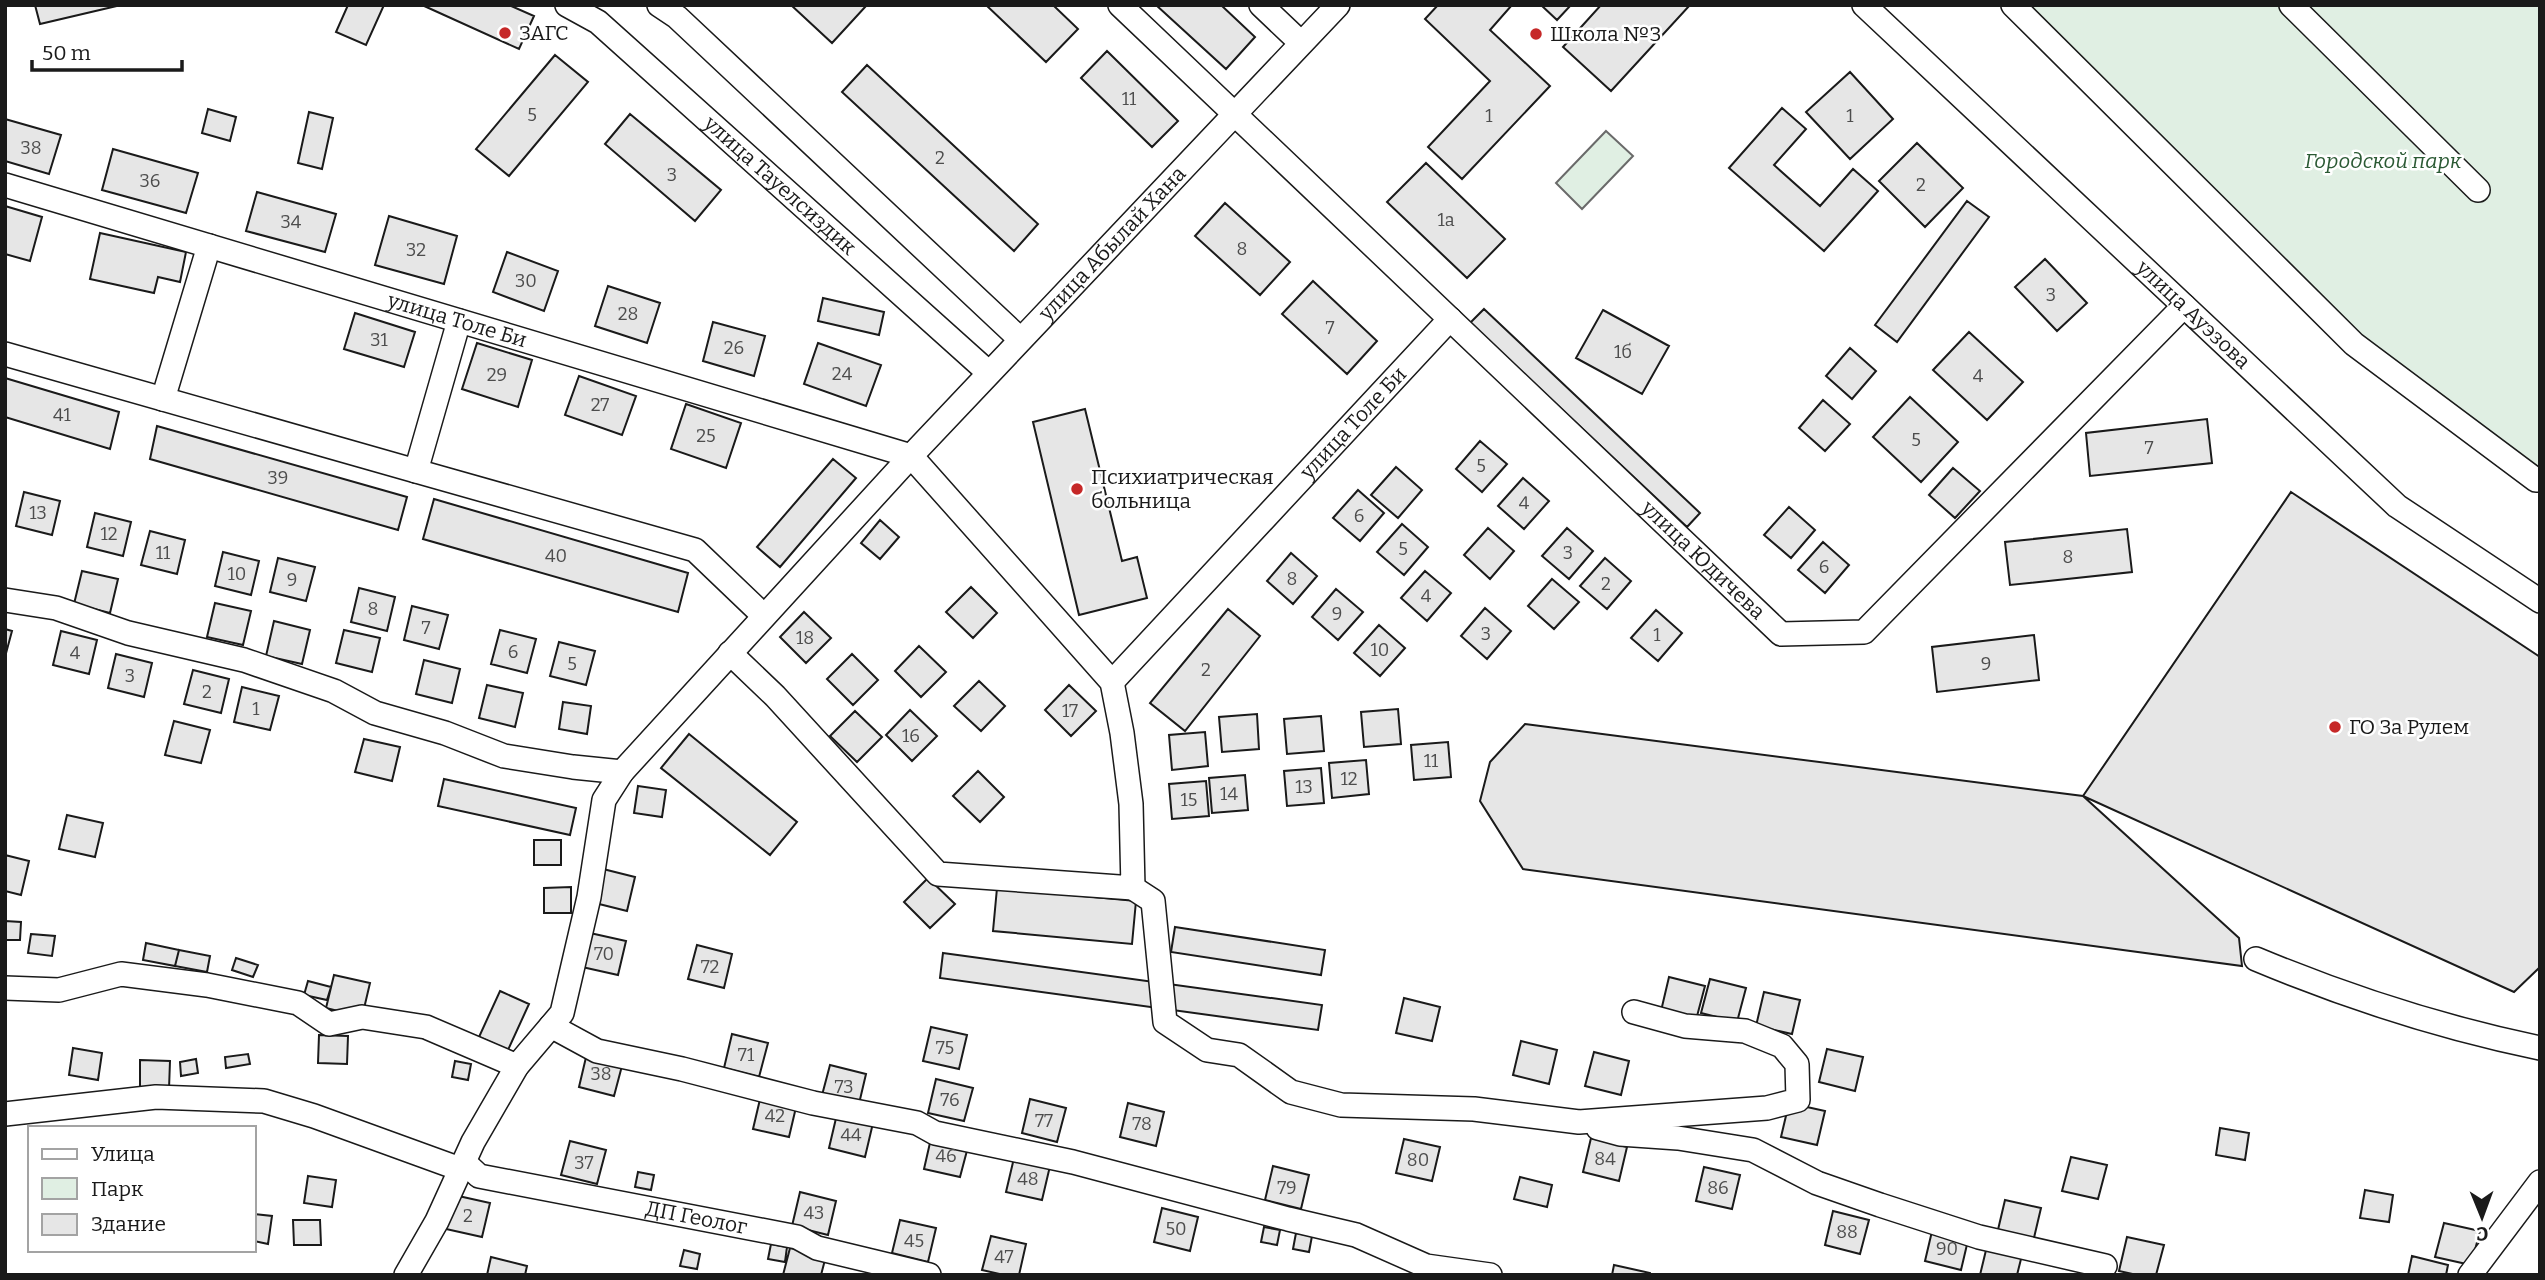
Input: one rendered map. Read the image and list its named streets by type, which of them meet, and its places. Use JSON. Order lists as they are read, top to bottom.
{
  "streets": {
    "street": [
      "улица Тауелсиздик",
      "улица Абылай Хана",
      "улица Ауэзова",
      "улица Толе Би",
      "улица Юдичева",
      "ДП Геолог"
    ]
  },
  "crossings": [
    ["улица Тауелсиздик", "улица Абылай Хана"],
    ["улица Абылай Хана", "улица Толе Би"],
    ["улица Абылай Хана", "улица Юдичева"],
    ["улица Абылай Хана", "ДП Геолог"],
    ["улица Ауэзова", "улица Юдичева"],
    ["улица Толе Би", "улица Юдичева"]
  ],
  "parks": ["Городской парк"],
  "places": [
    "ЗАГС",
    "Школа №3",
    "Психиатрическая больница",
    "ГО За Рулем"
  ],
  "house_numbers": [
    "11",
    "5",
    "1",
    "1",
    "38",
    "2",
    "3",
    "36",
    "2",
    "1а",
    "34",
    "8",
    "32",
    "30",
    "3",
    "28",
    "7",
    "31",
    "26",
    "1б",
    "24",
    "29",
    "4",
    "27",
    "41",
    "25",
    "5",
    "7",
    "5",
    "39",
    "4",
    "13",
    "6",
    "12",
    "5",
    "11",
    "3",
    "40",
    "8",
    "6",
    "10",
    "8",
    "9",
    "2",
    "4",
    "8",
    "9",
    "7",
    "3",
    "1",
    "18",
    "10",
    "6",
    "4",
    "5",
    "9",
    "2",
    "3",
    "2",
    "1",
    "17",
    "16",
    "11",
    "12",
    "13",
    "14",
    "15",
    "70",
    "72",
    "75",
    "71",
    "38",
    "73",
    "76",
    "42",
    "77",
    "78",
    "44",
    "46",
    "84",
    "80",
    "37",
    "48",
    "79",
    "86",
    "43",
    "2",
    "50",
    "88",
    "45",
    "90",
    "47"
  ],
  "legend": ["Улица", "Парк", "Здание"],
  "scale_bar": "50 m",
  "north": "bottom"
}
